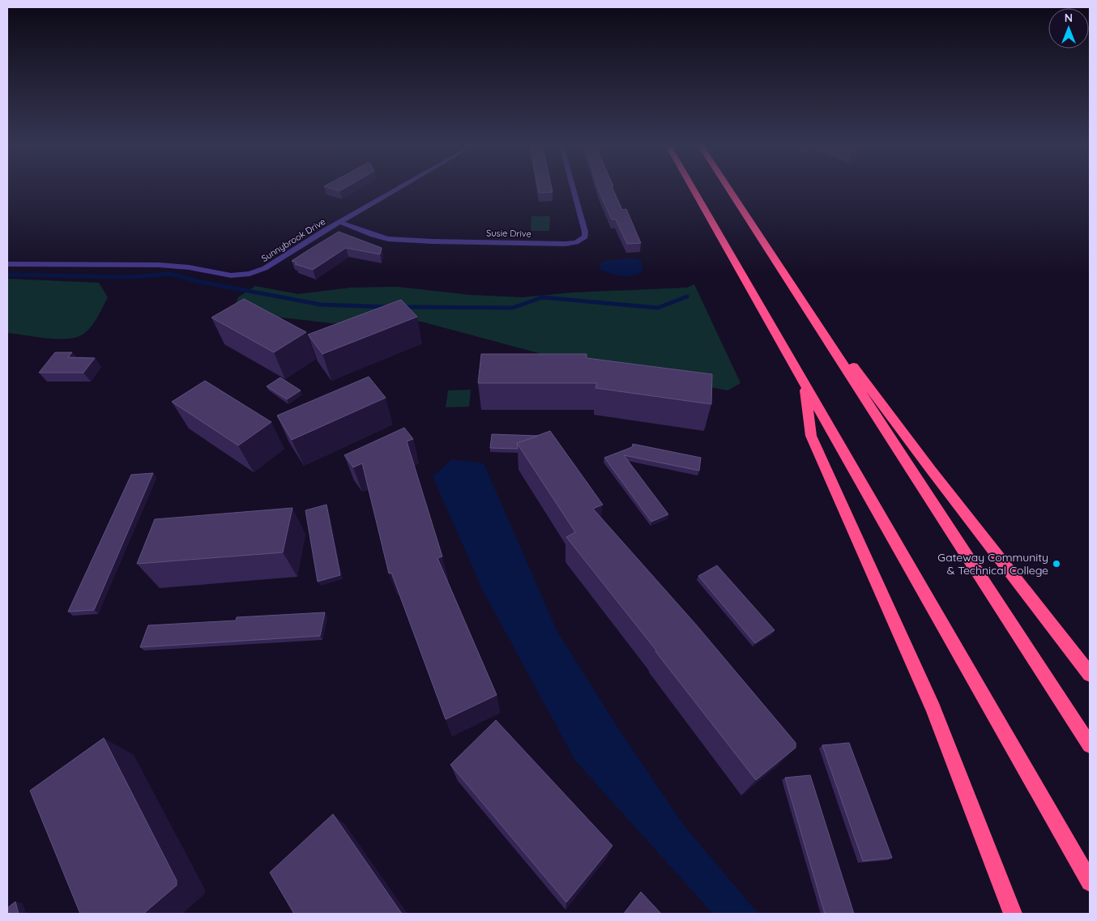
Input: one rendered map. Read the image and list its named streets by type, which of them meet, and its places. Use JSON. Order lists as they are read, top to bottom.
{
  "streets": {
    "street": ["Susie Drive", "Sunnybrook Drive"]
  },
  "crossings": [
    ["Susie Drive", "Sunnybrook Drive"]
  ],
  "places": ["Gateway Community & Technical College"],
  "north": "top"
}
